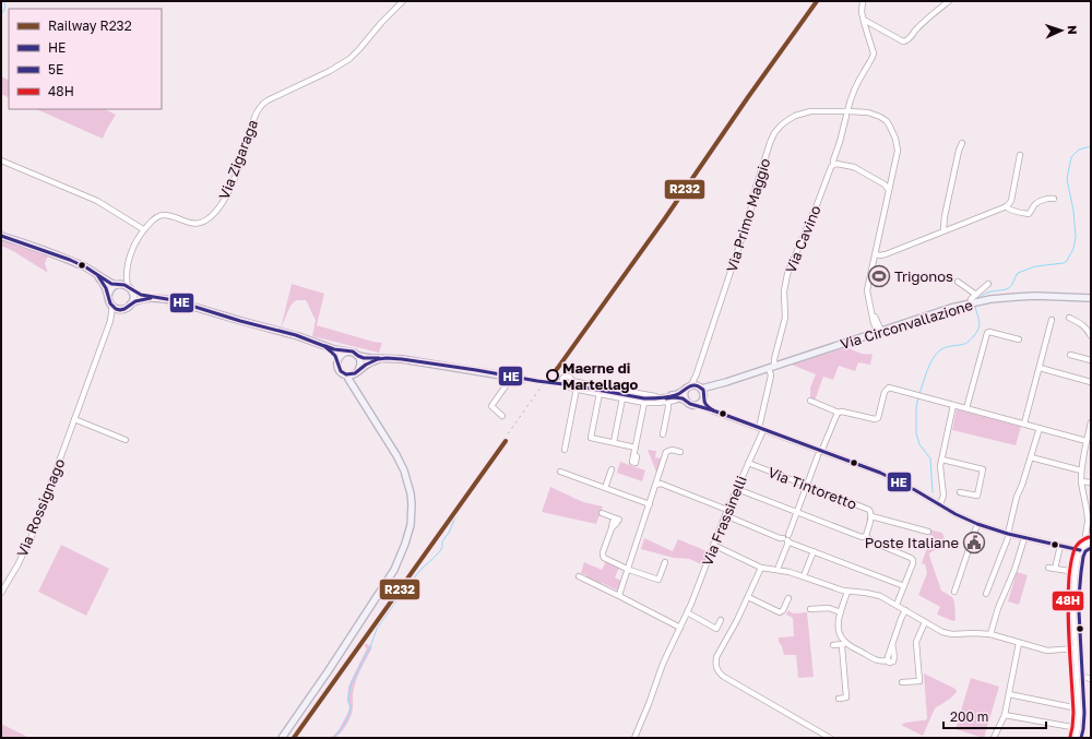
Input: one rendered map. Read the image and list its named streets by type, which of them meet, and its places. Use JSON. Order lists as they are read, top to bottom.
{
  "streets": {
    "main road": ["Via Circonvallazione"],
    "street": [
      "Via Zigaraga",
      "Via Primo Maggio",
      "Via Cavino",
      "Via Tintoretto",
      "Via Rossignago",
      "Via Frassinelli"
    ]
  },
  "crossings": [
    ["Via Zigaraga", "Via Rossignago"],
    ["Via Primo Maggio", "Via Cavino"],
    ["Via Primo Maggio", "Via Circonvallazione"],
    ["Via Cavino", "Via Circonvallazione"],
    ["Via Cavino", "Via Frassinelli"],
    ["Via Tintoretto", "Via Frassinelli"]
  ],
  "places": {
    "sports": ["Trigonos"],
    "other": ["Maerne di Martellago"],
    "public building": ["Poste Italiane"]
  },
  "lines": [
    "rail line R232",
    "transit line HE",
    "transit line 48H",
    "transit line 5E"
  ],
  "legend": [
    "Railway R232",
    "HE",
    "5E",
    "48H"
  ],
  "scale_bar": "200 m",
  "north": "right"
}
